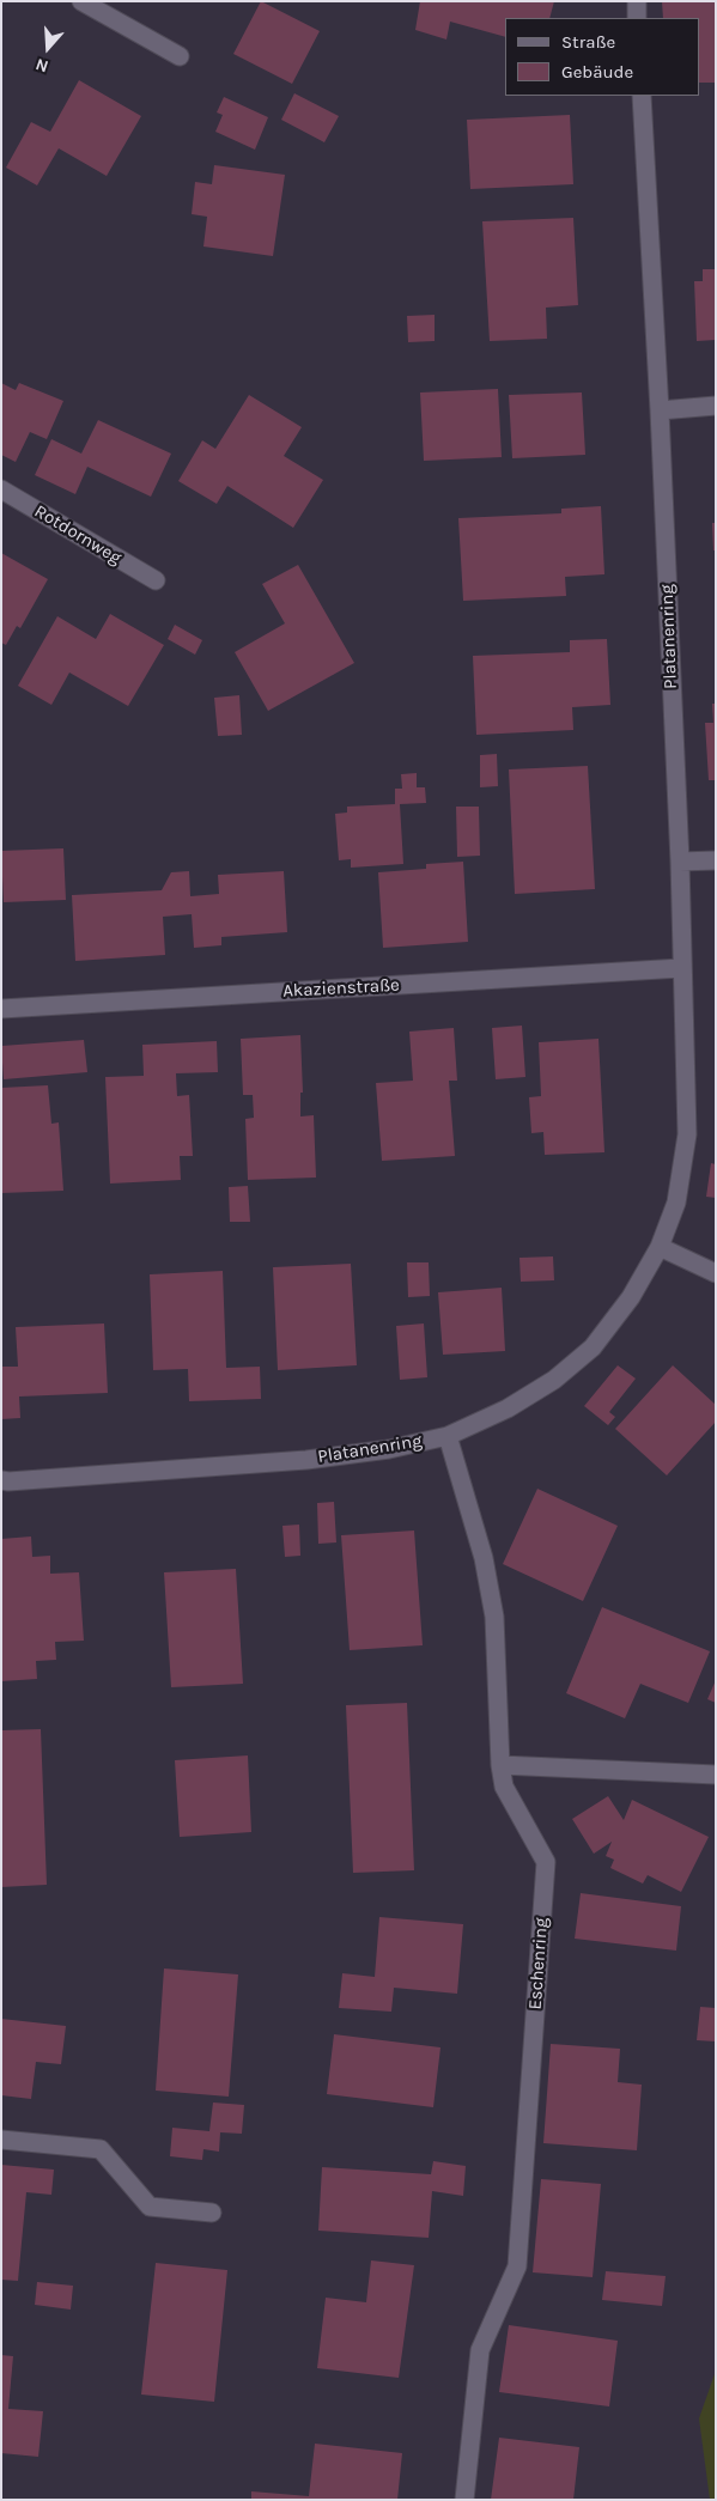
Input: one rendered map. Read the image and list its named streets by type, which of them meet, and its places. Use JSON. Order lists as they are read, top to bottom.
{
  "streets": {
    "street": [
      "Rotdornweg",
      "Platanenring",
      "Akazienstraße",
      "Eschenring"
    ]
  },
  "crossings": [
    ["Platanenring", "Akazienstraße"],
    ["Platanenring", "Eschenring"]
  ],
  "legend": ["Straße", "Gebäude"],
  "north": "bottom"
}
